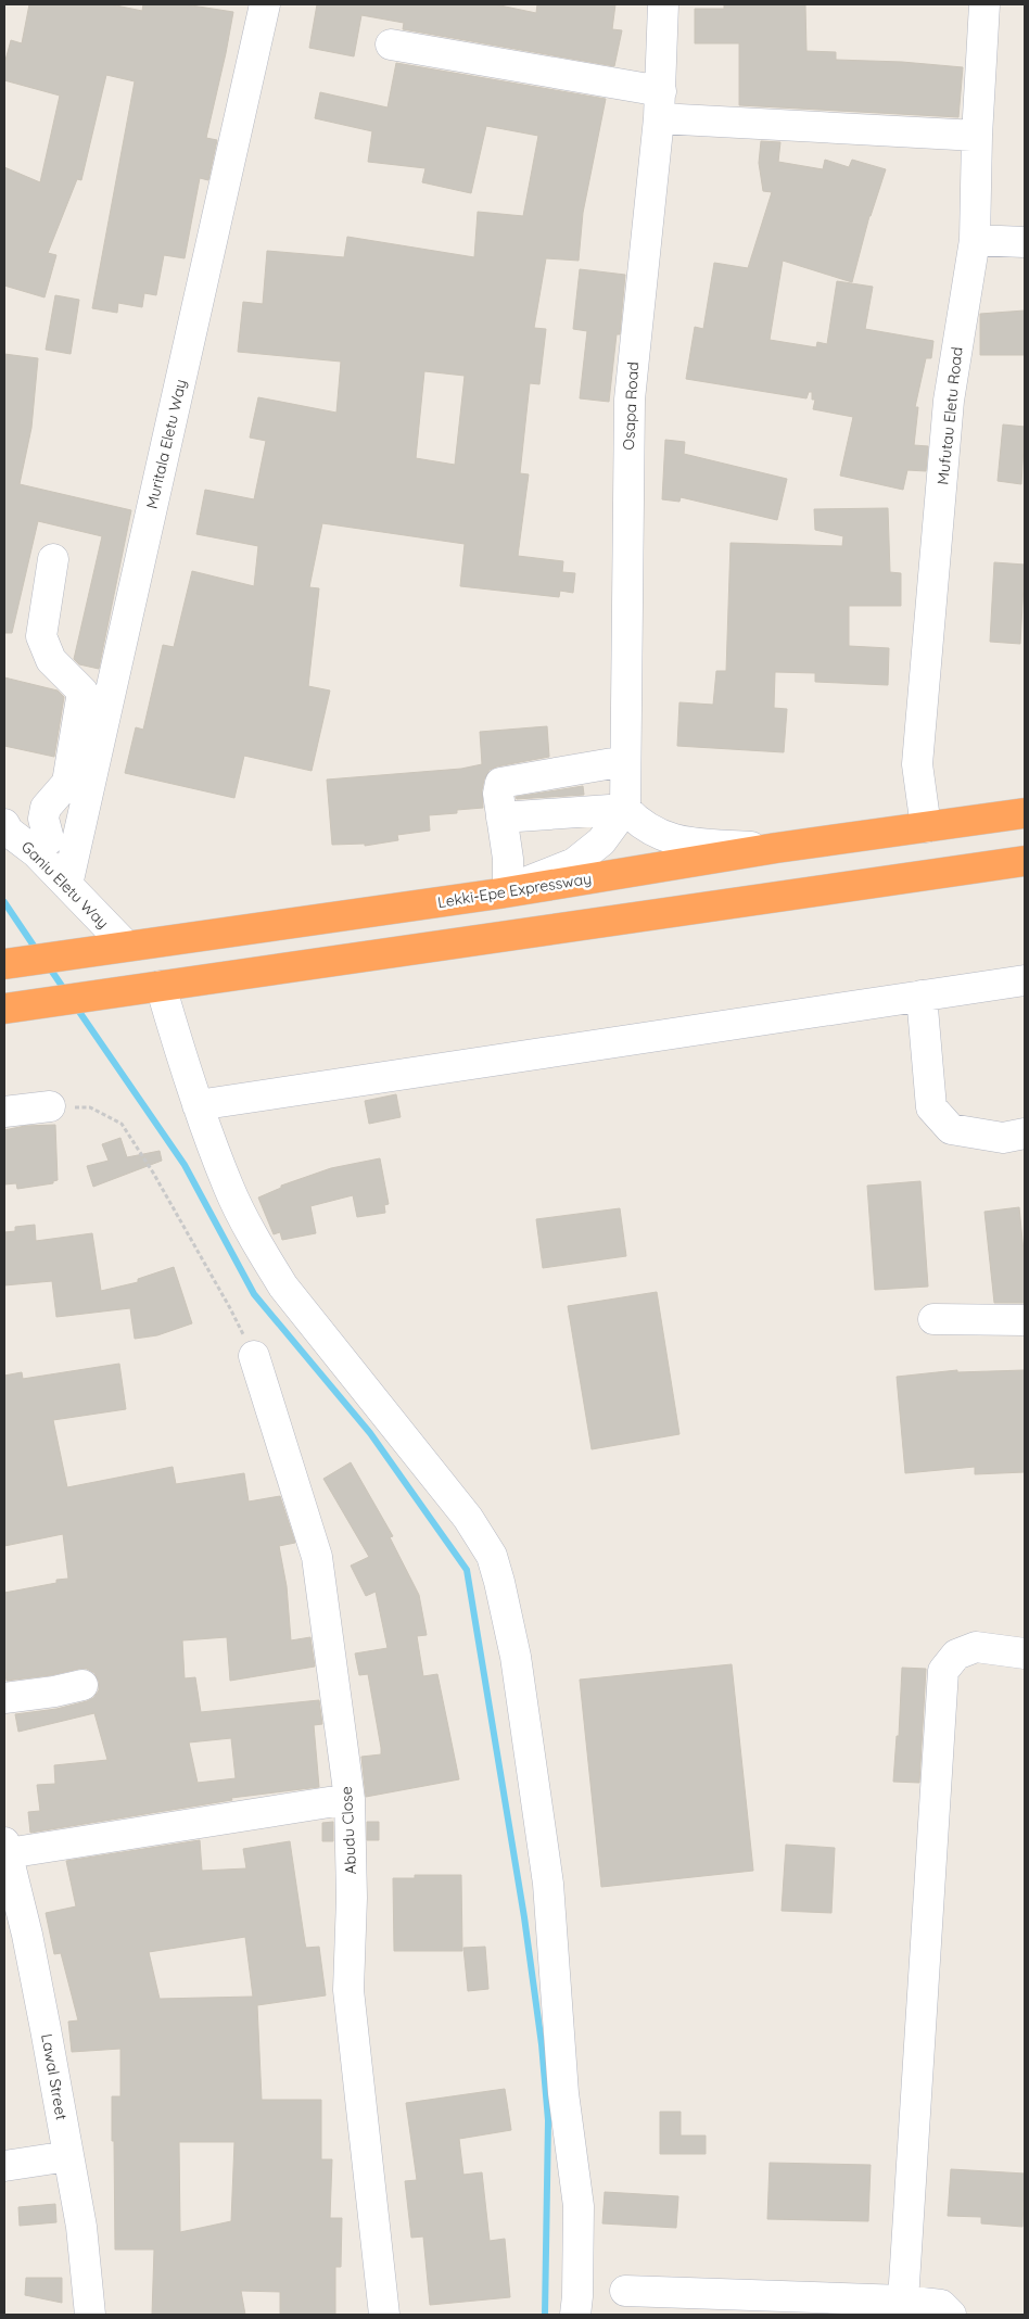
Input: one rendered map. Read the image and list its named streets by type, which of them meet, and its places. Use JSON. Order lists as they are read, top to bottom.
{
  "streets": {
    "highway": ["Lekki-Epe Expressway"],
    "street": [
      "Osapa Road",
      "Mufutau Eletu Road",
      "Muritala Eletu Way",
      "Ganiu Eletu Way",
      "Abudu Close",
      "Lawal Street"
    ]
  },
  "crossings": [
    ["Mufutau Eletu Road", "Lekki-Epe Expressway"],
    ["Muritala Eletu Way", "Ganiu Eletu Way"],
    ["Ganiu Eletu Way", "Lekki-Epe Expressway"]
  ]
}
